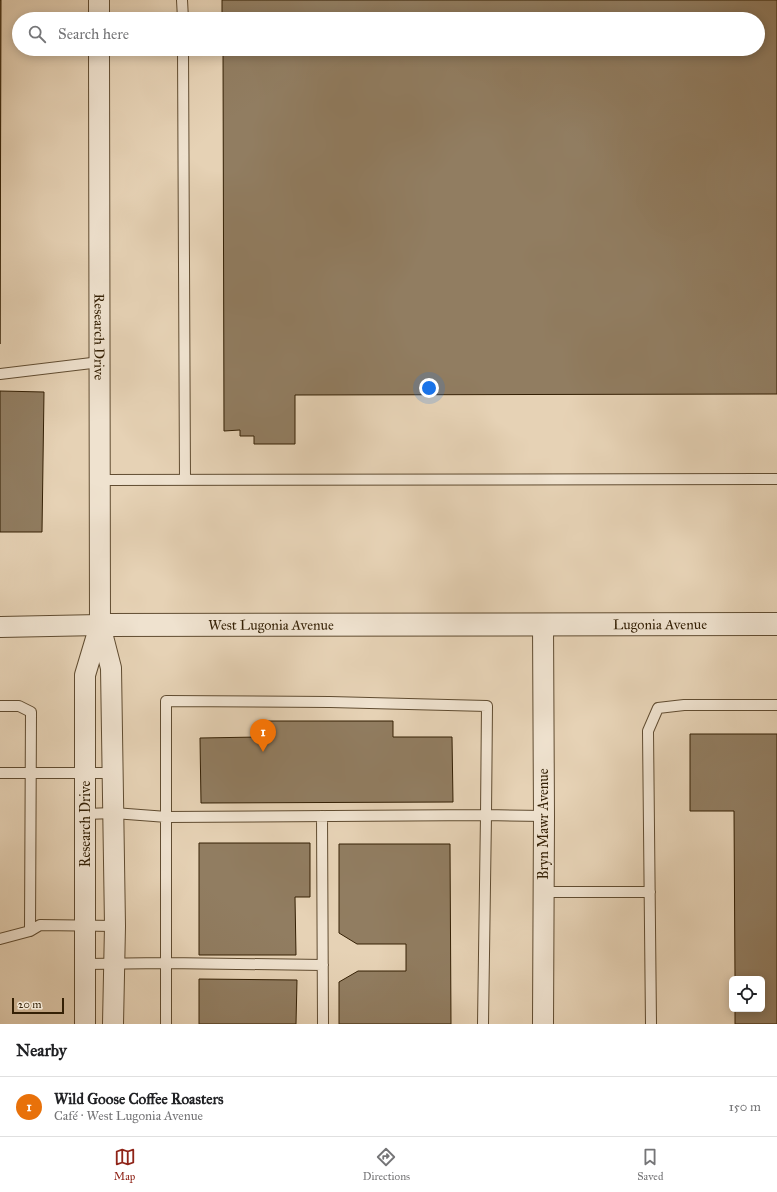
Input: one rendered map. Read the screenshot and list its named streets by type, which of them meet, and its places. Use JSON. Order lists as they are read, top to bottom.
{
  "streets": {
    "street": [
      "Research Drive",
      "Lugonia Avenue",
      "West Lugonia Avenue",
      "Bryn Mawr Avenue"
    ]
  },
  "crossings": [
    ["Research Drive", "West Lugonia Avenue"],
    ["Lugonia Avenue", "West Lugonia Avenue"],
    ["Lugonia Avenue", "Bryn Mawr Avenue"],
    ["West Lugonia Avenue", "Bryn Mawr Avenue"]
  ],
  "scale_bar": "20 m",
  "page": {
    "search": "Search here",
    "pins": "1",
    "scale": "20 m",
    "heading": "Nearby",
    "list": [
      {
        "mark": "1",
        "name": "Wild Goose Coffee Roasters",
        "note": "Café · West Lugonia Avenue",
        "value": "150 m"
      }
    ],
    "nav": ["Map", "Directions", "Saved"]
  }
}
